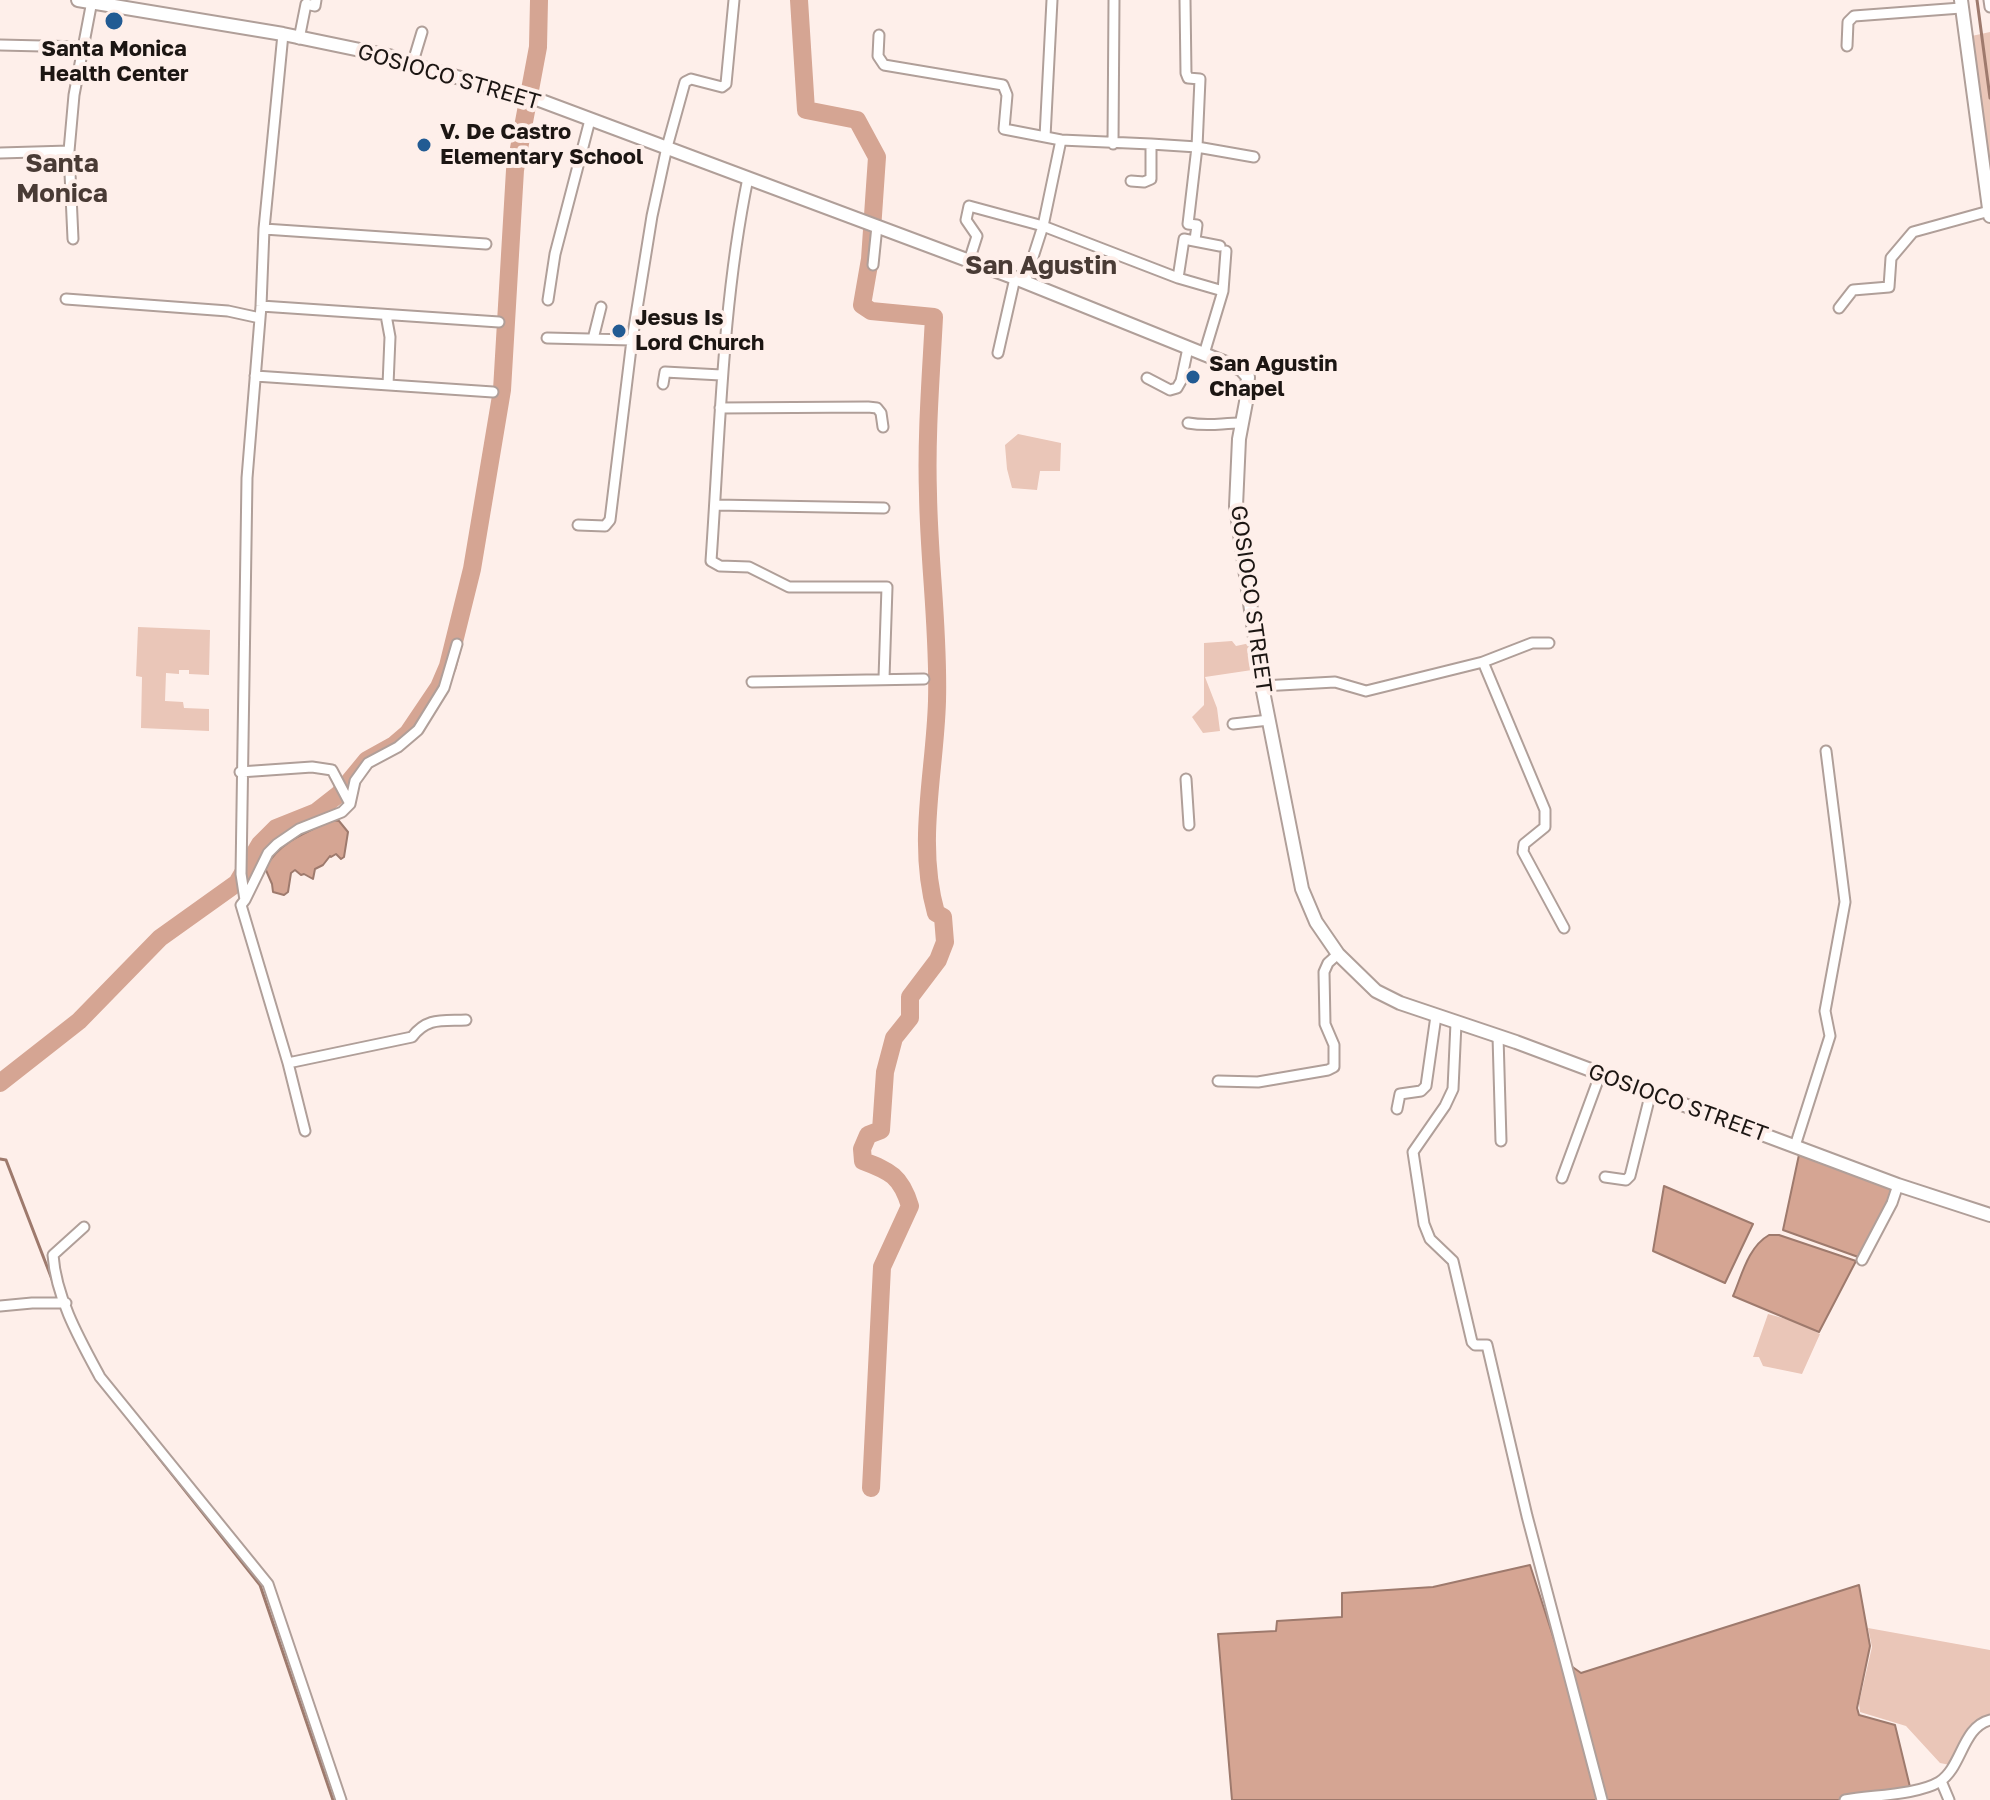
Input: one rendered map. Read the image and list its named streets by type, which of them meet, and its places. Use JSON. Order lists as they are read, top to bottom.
{
  "streets": {
    "street": ["GOSIOCO STREET"]
  },
  "districts": ["Santa Monica", "San Agustin"],
  "places": [
    "Santa Monica Health Center",
    "V. De Castro Elementary School",
    "Jesus Is Lord Church",
    "San Agustin Chapel"
  ]
}
